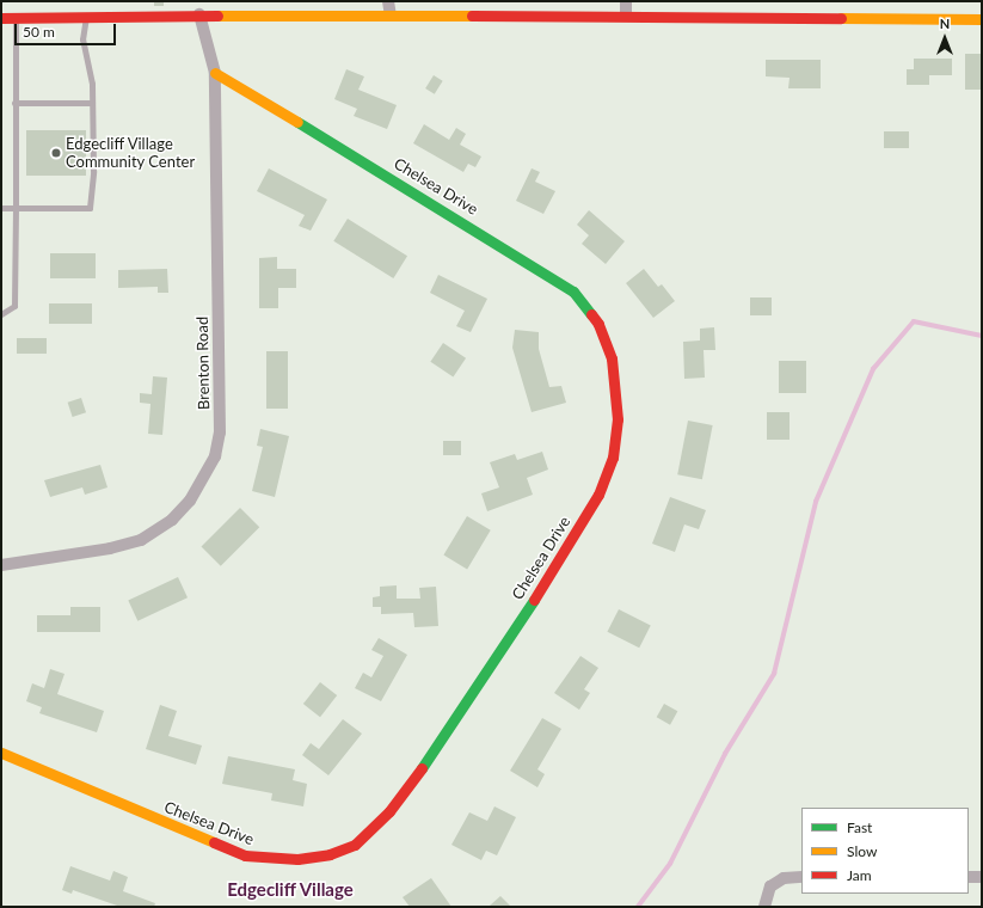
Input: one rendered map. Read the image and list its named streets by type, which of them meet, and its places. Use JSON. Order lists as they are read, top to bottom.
{
  "streets": {
    "street": ["Chelsea Drive", "Brenton Road"]
  },
  "crossings": [
    ["Chelsea Drive", "Brenton Road"]
  ],
  "districts": ["Edgecliff Village"],
  "places": ["Edgecliff Village Community Center"],
  "legend": ["Fast", "Slow", "Jam"],
  "scale_bar": "50 m",
  "north": "top"
}
